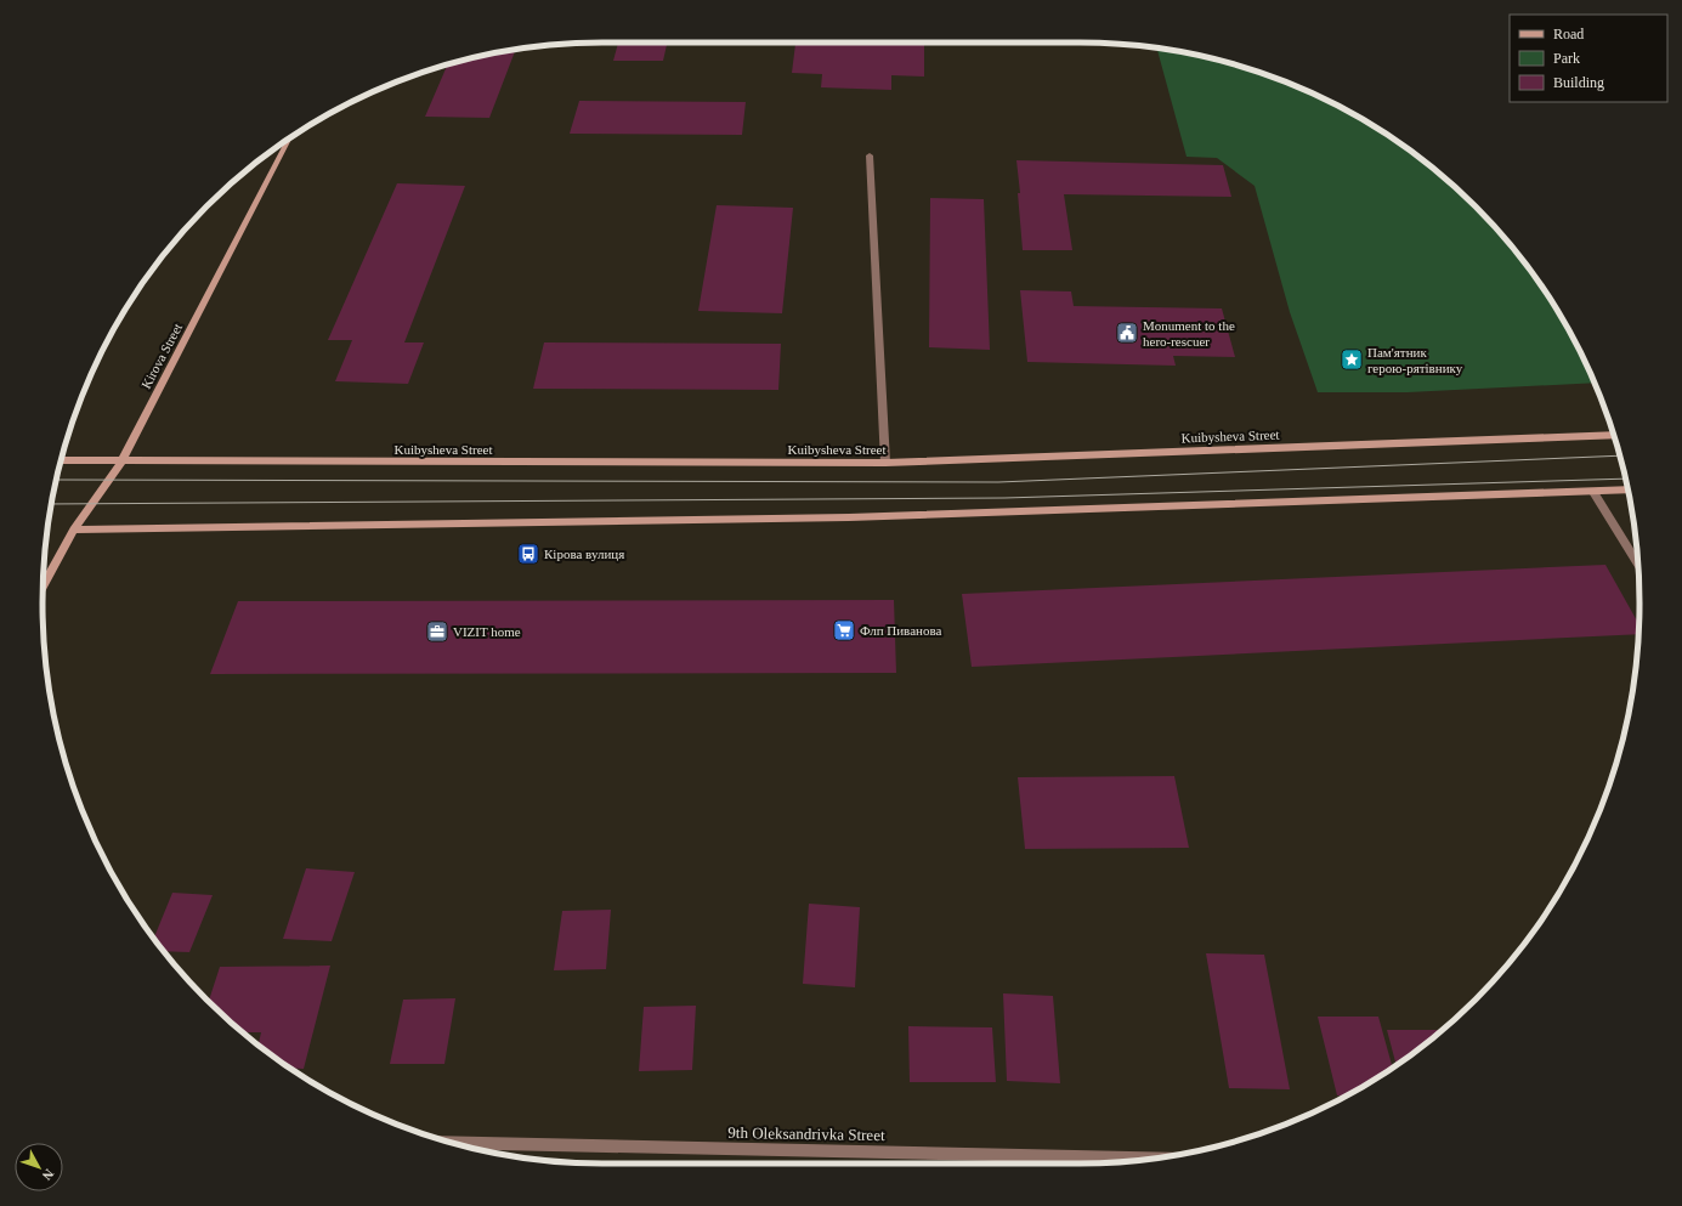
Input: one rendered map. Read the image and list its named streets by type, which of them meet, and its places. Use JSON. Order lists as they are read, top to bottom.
{
  "streets": {
    "main road": ["Kirova Street", "Kuibysheva Street"],
    "street": ["9th Oleksandrivka Street"]
  },
  "crossings": [
    ["Kirova Street", "Kuibysheva Street"]
  ],
  "places": {
    "public building": ["Monument to the hero-rescuer"],
    "place": ["Пам'ятник герою-рятівнику"],
    "bus stop": ["Кірова вулиця"],
    "supermarket": ["Флп Пиванова"],
    "office": ["VIZIT home"]
  },
  "legend": ["Road", "Park", "Building"],
  "north": "bottom right"
}
